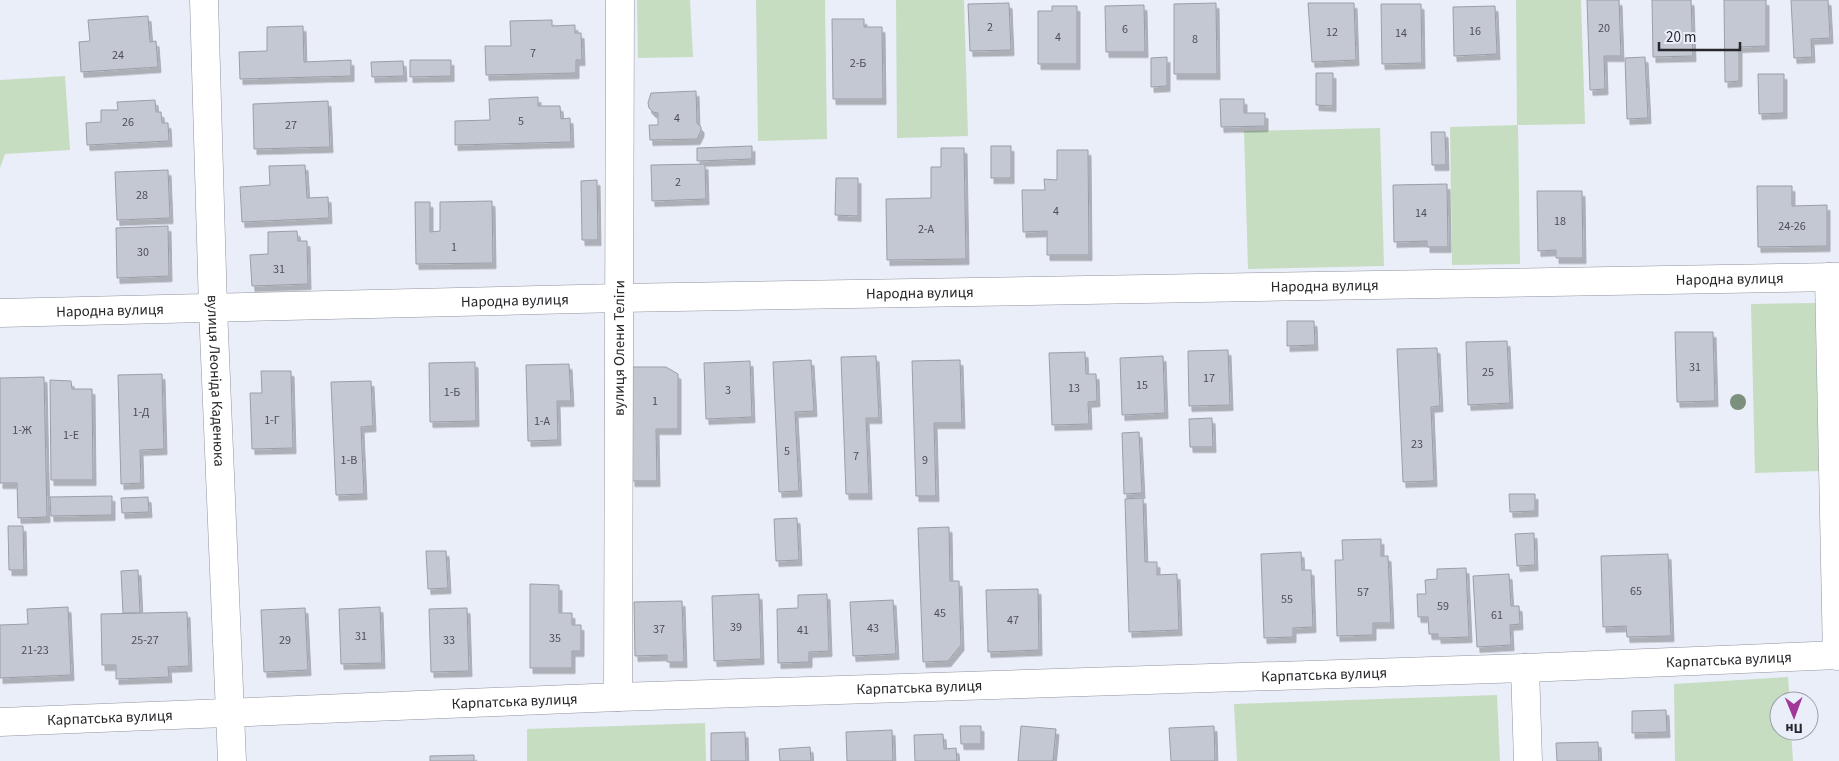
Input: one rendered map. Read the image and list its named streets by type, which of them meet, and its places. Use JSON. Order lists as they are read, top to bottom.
{
  "streets": {
    "street": [
      "Народна вулиця",
      "вулиця Олени Теліги",
      "вулиця Леоніда Каденюка",
      "Карпатська вулиця"
    ]
  },
  "crossings": [
    ["Народна вулиця", "вулиця Олени Теліги"],
    ["Народна вулиця", "вулиця Леоніда Каденюка"],
    ["вулиця Олени Теліги", "Карпатська вулиця"],
    ["вулиця Леоніда Каденюка", "Карпатська вулиця"]
  ],
  "house_numbers": [
    "2",
    "20",
    "6",
    "16",
    "12",
    "14",
    "4",
    "8",
    "7",
    "24",
    "2-Б",
    "4",
    "5",
    "26",
    "27",
    "2",
    "28",
    "4",
    "14",
    "18",
    "24-26",
    "2-А",
    "1",
    "30",
    "31",
    "31",
    "25",
    "17",
    "15",
    "13",
    "3",
    "1-Б",
    "1",
    "1-Д",
    "1-Г",
    "1-А",
    "1-Ж",
    "1-Е",
    "23",
    "5",
    "7",
    "1-В",
    "9",
    "65",
    "57",
    "55",
    "59",
    "45",
    "61",
    "47",
    "39",
    "43",
    "37",
    "41",
    "31",
    "35",
    "25-27",
    "29",
    "33",
    "21-23"
  ],
  "scale_bar": "20 m",
  "north": "bottom"
}
